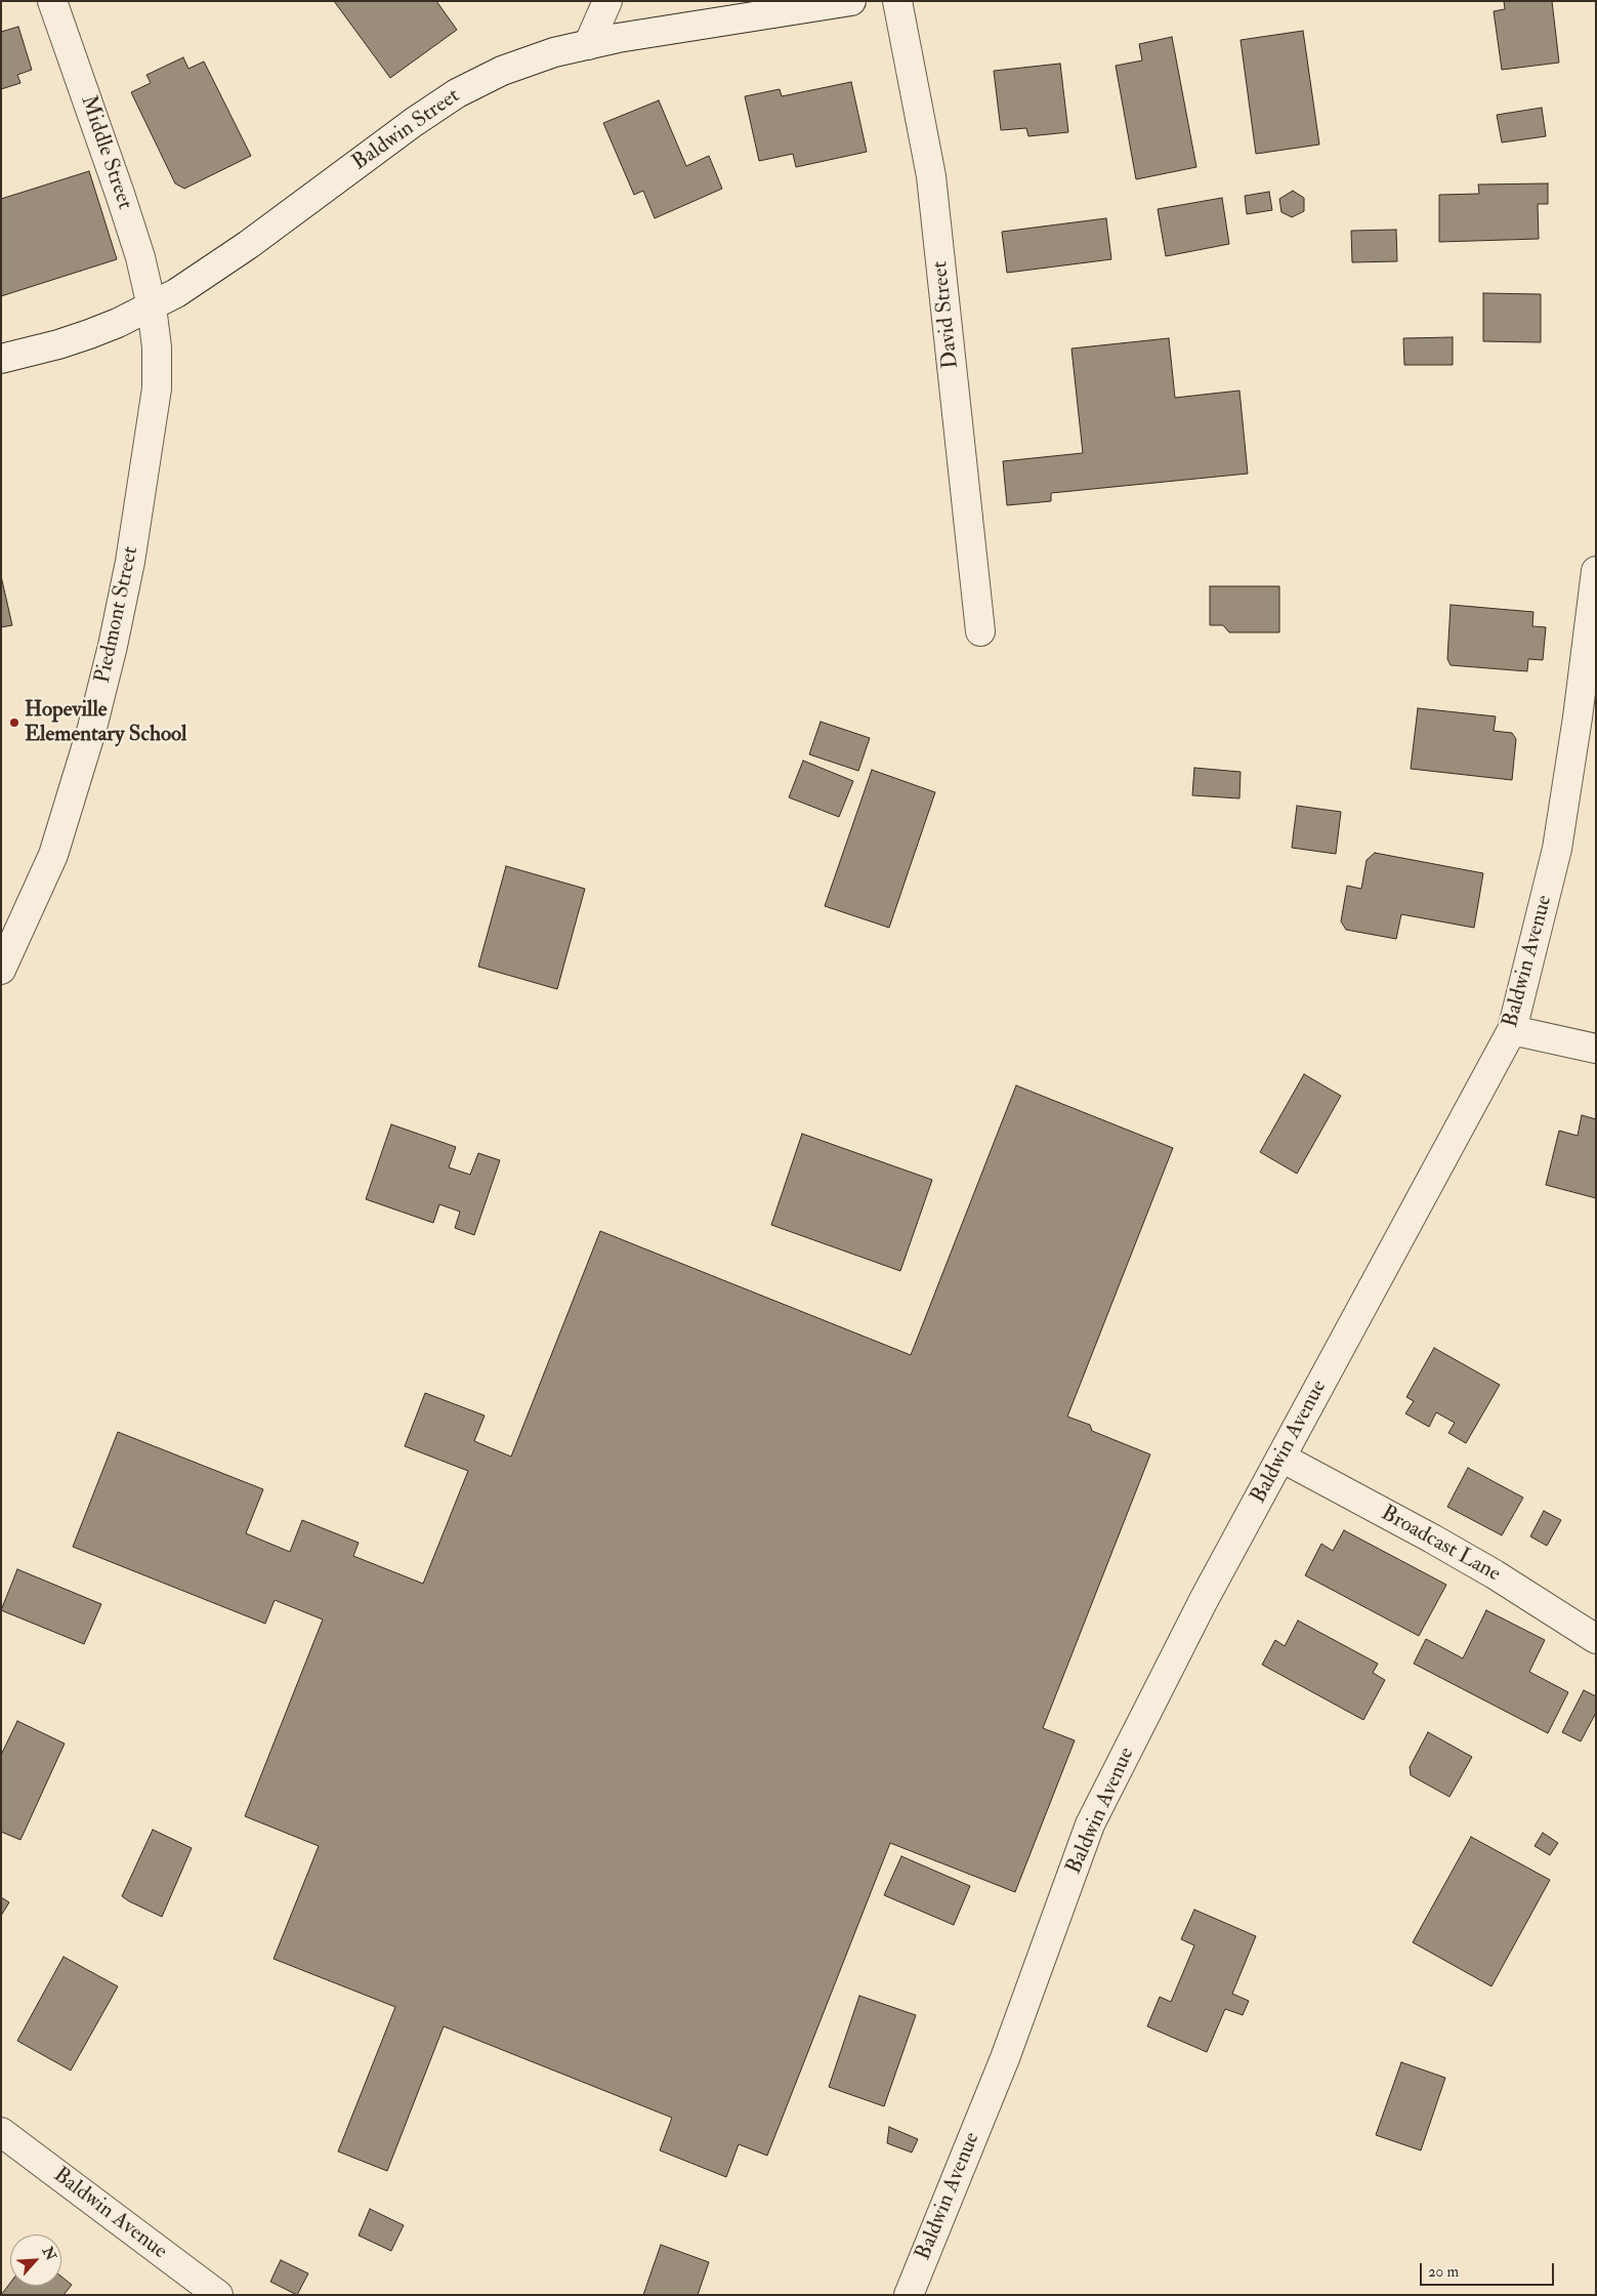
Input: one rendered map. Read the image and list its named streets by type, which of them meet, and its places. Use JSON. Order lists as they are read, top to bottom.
{
  "streets": {
    "street": [
      "Baldwin Street",
      "Middle Street",
      "David Street",
      "Piedmont Street",
      "Baldwin Avenue",
      "Broadcast Lane"
    ]
  },
  "crossings": [
    ["Baldwin Street", "Middle Street"],
    ["Baldwin Street", "Piedmont Street"],
    ["Middle Street", "Piedmont Street"],
    ["Baldwin Avenue", "Broadcast Lane"]
  ],
  "places": ["Hopeville Elementary School"],
  "scale_bar": "20 m",
  "north": "top right"
}
